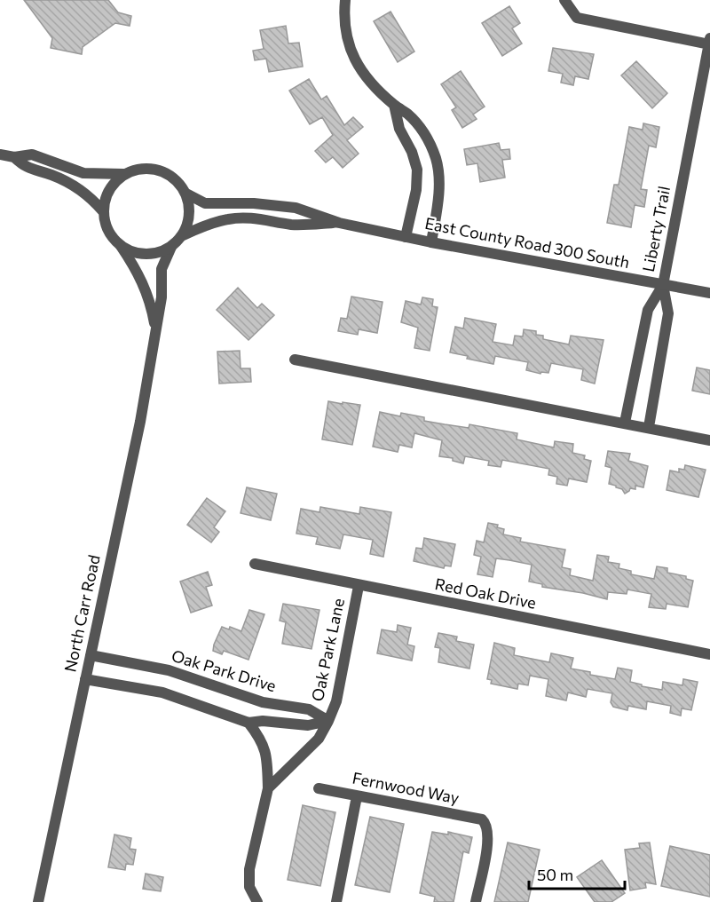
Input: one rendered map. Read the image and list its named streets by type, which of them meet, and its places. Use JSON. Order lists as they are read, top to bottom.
{
  "streets": {
    "street": [
      "Liberty Trail",
      "East County Road 300 South",
      "Red Oak Drive",
      "North Carr Road",
      "Oak Park Lane",
      "Oak Park Drive",
      "Fernwood Way"
    ]
  },
  "crossings": [
    ["Liberty Trail", "East County Road 300 South"],
    ["East County Road 300 South", "North Carr Road"],
    ["Red Oak Drive", "Oak Park Lane"],
    ["North Carr Road", "Oak Park Drive"],
    ["Oak Park Lane", "Oak Park Drive"]
  ],
  "scale_bar": "50 m"
}
